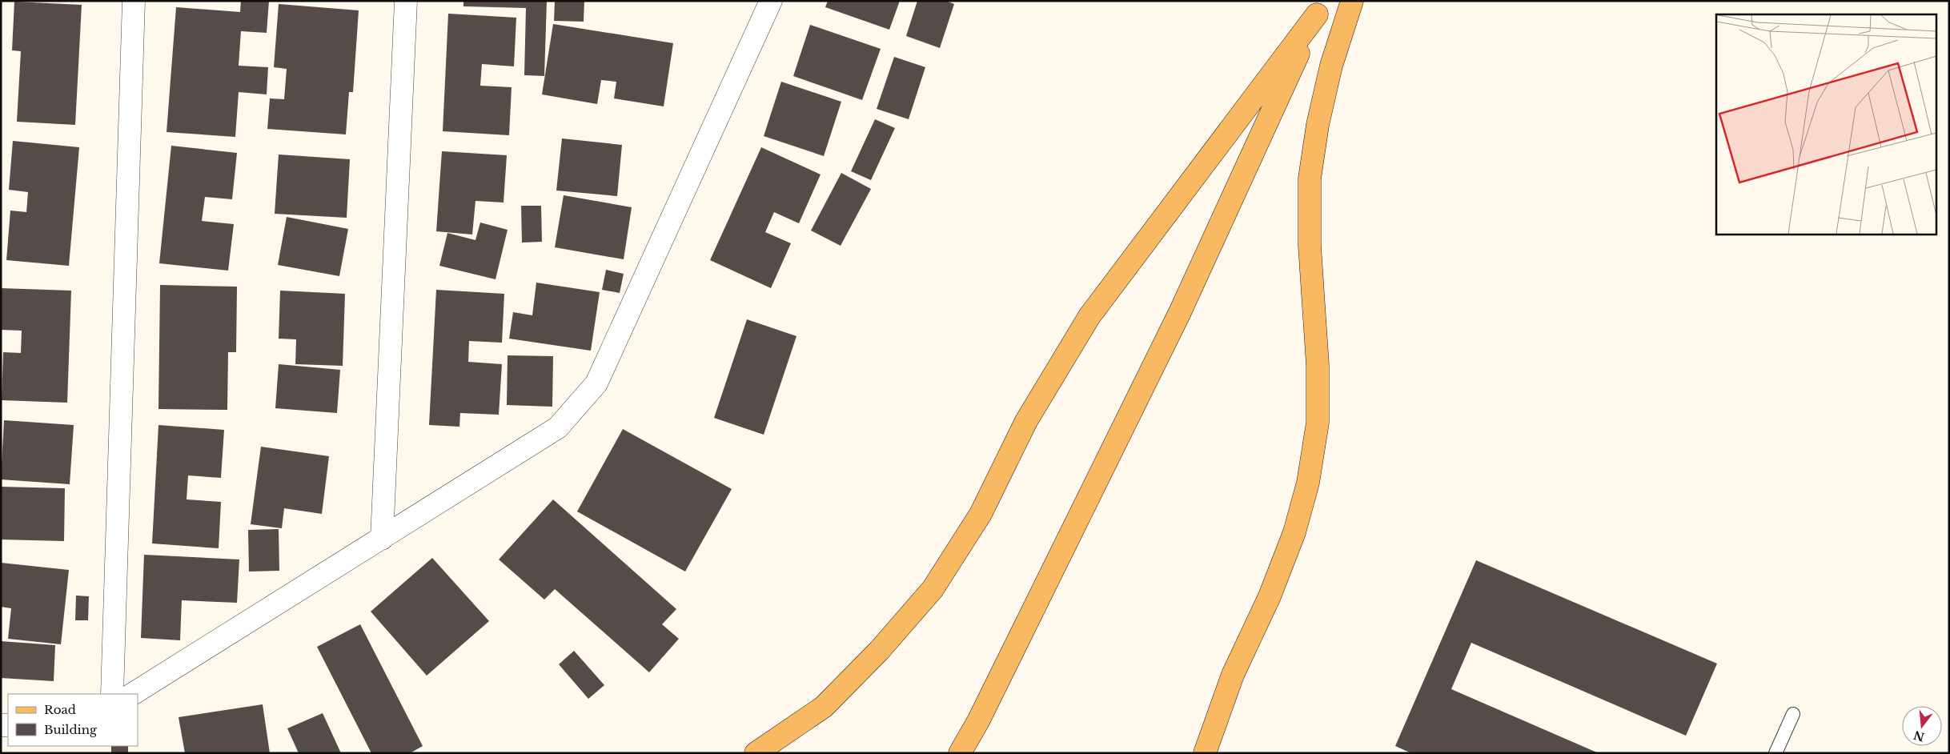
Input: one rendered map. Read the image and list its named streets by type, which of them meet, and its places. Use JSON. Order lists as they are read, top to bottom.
{
  "legend": ["Road", "Building"],
  "north": "bottom"
}
